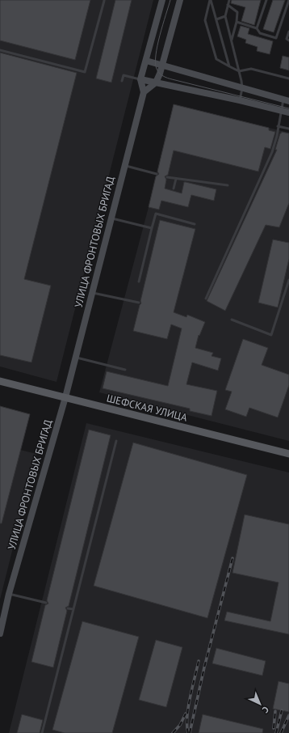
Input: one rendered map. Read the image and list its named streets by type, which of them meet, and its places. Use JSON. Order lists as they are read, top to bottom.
{
  "streets": {
    "main road": ["УЛИЦА ФРОНТОВЫХ БРИГАД", "ШЕФСКАЯ УЛИЦА"]
  },
  "crossings": [
    ["УЛИЦА ФРОНТОВЫХ БРИГАД", "ШЕФСКАЯ УЛИЦА"]
  ],
  "north": "bottom right"
}
